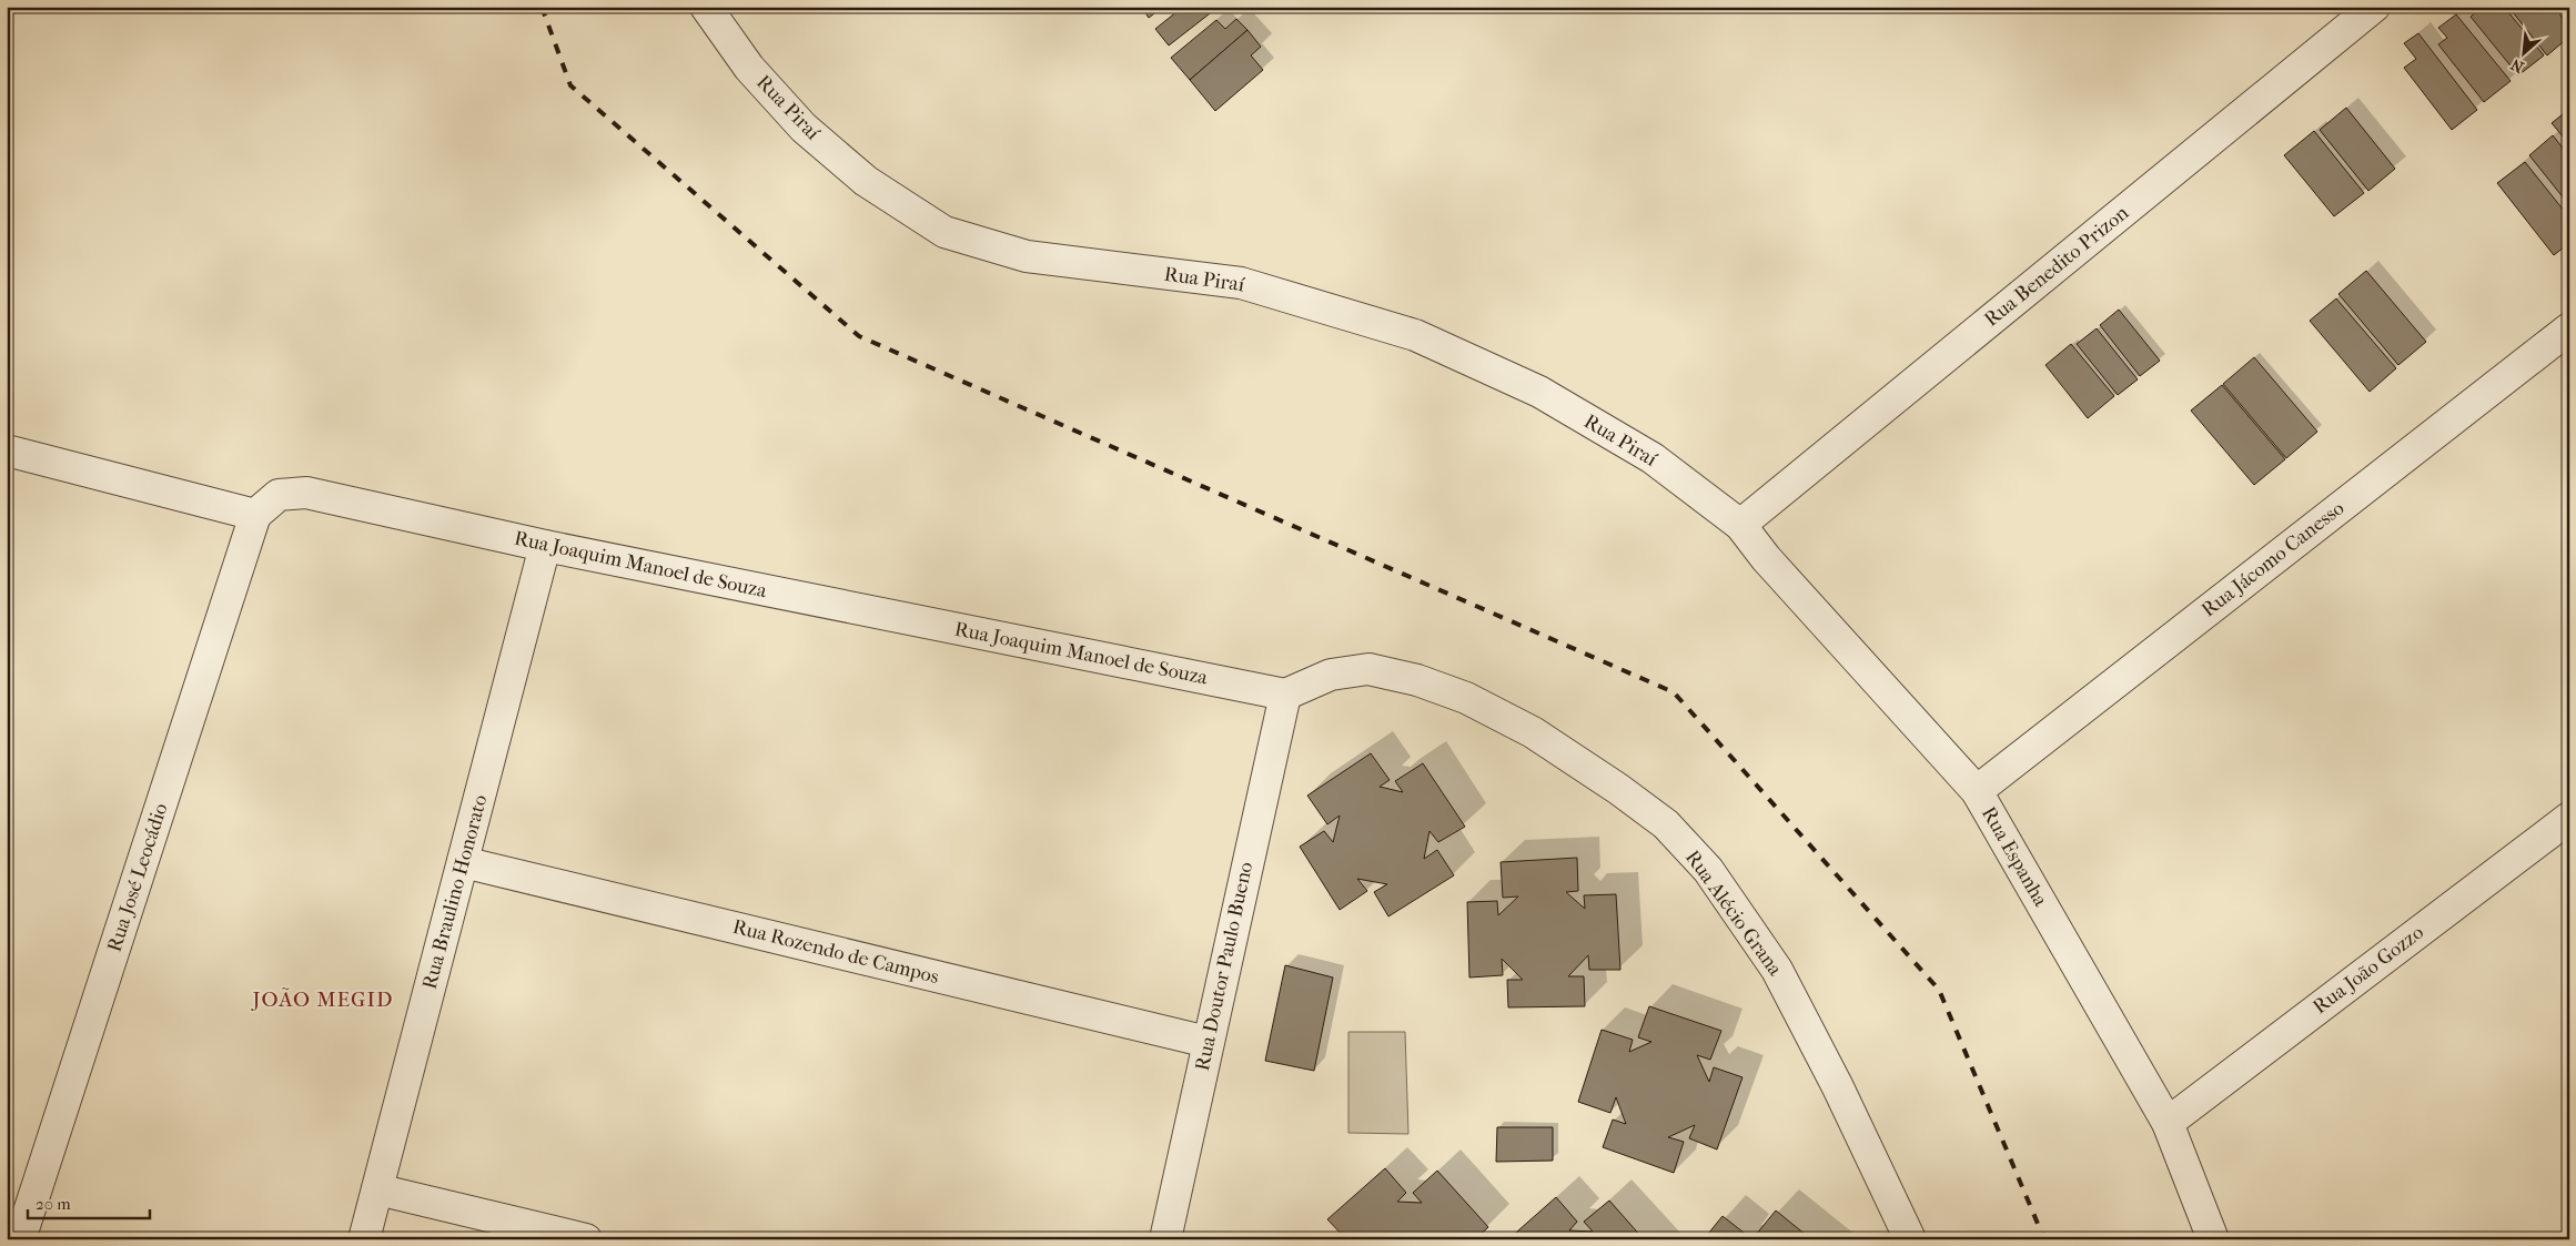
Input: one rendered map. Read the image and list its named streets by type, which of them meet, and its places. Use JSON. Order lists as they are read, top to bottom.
{
  "streets": {
    "street": [
      "Rua Piraí",
      "Rua Benedito Prizon",
      "Rua Jácomo Canesso",
      "Rua Joaquim Manoel de Souza",
      "Rua Espanha",
      "Rua José Leocádio",
      "Rua Braulino Honorato",
      "Rua Alécio Grana",
      "Rua Rozendo de Campos",
      "Rua Doutor Paulo Bueno",
      "Rua João Gozzo"
    ]
  },
  "crossings": [
    ["Rua Piraí", "Rua Benedito Prizon"],
    ["Rua Piraí", "Rua Espanha"],
    ["Rua Benedito Prizon", "Rua Espanha"],
    ["Rua Jácomo Canesso", "Rua Espanha"],
    ["Rua Joaquim Manoel de Souza", "Rua José Leocádio"],
    ["Rua Joaquim Manoel de Souza", "Rua Braulino Honorato"],
    ["Rua Joaquim Manoel de Souza", "Rua Alécio Grana"],
    ["Rua Joaquim Manoel de Souza", "Rua Doutor Paulo Bueno"],
    ["Rua Espanha", "Rua João Gozzo"],
    ["Rua Braulino Honorato", "Rua Rozendo de Campos"],
    ["Rua Alécio Grana", "Rua Doutor Paulo Bueno"],
    ["Rua Rozendo de Campos", "Rua Doutor Paulo Bueno"]
  ],
  "districts": ["JOÃO MEGID"],
  "scale_bar": "20 m",
  "north": "bottom left"
}
